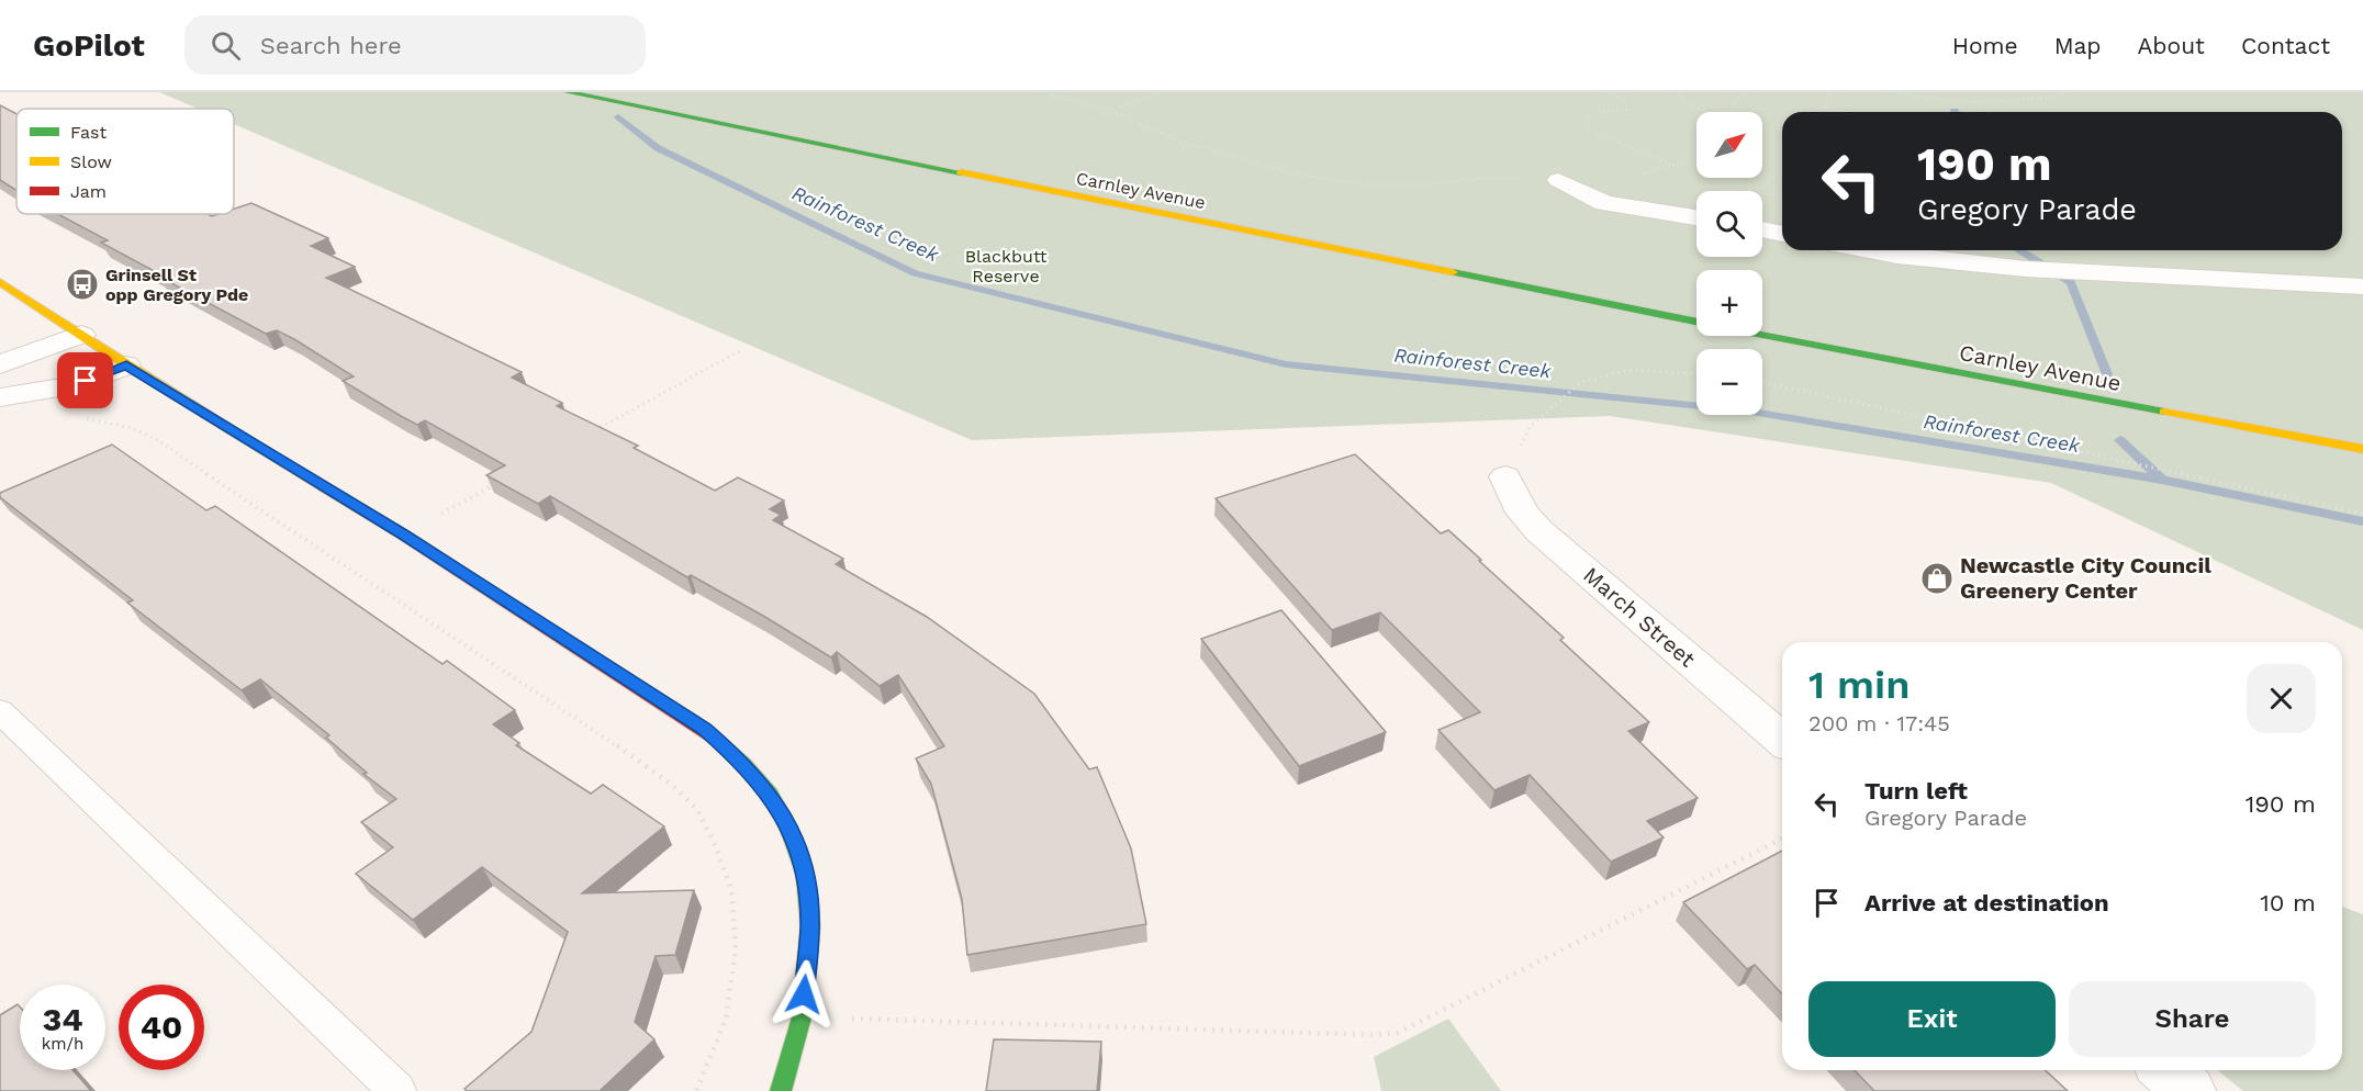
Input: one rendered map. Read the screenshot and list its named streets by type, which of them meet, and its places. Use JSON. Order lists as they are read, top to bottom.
{
  "streets": {
    "main road": ["Carnley Avenue"],
    "street": ["March Street"]
  },
  "water": ["Rainforest Creek"],
  "parks": ["Blackbutt Reserve"],
  "places": {
    "bus stop": ["Grinsell St opp Gregory Pde"],
    "shop": ["Newcastle City Council Greenery Center"]
  },
  "legend": ["Fast", "Slow", "Jam"],
  "north": "top right",
  "page": {
    "header": "GoPilot",
    "search": "Search here",
    "nav": [
      "Home",
      "Map",
      "About",
      "Contact"
    ],
    "map_buttons": ["+", "−"],
    "turn": ["190 m", "Gregory Parade"],
    "heading": ["1 min", "200 m · 17:45"],
    "list": [
      {
        "name": "Turn left",
        "note": "Gregory Parade",
        "value": "190 m"
      },
      {
        "name": "Arrive at destination",
        "value": "10 m"
      }
    ],
    "buttons": ["Exit", "Share"],
    "speed": "34 km/h",
    "limit": "40"
  }
}
